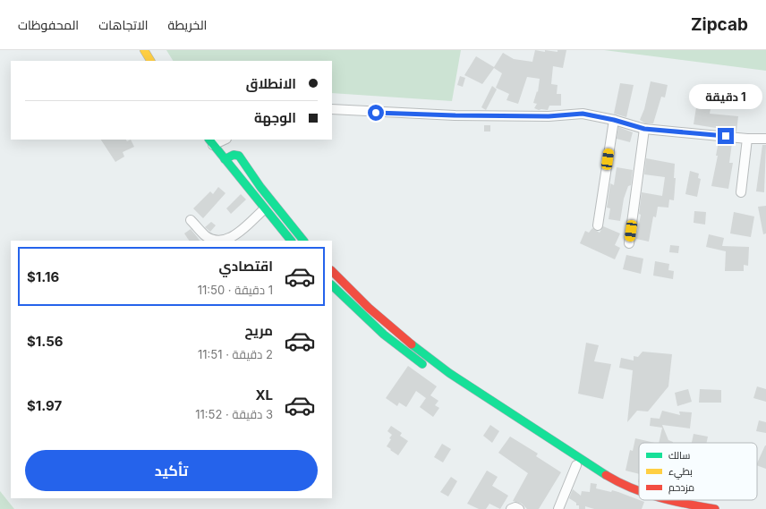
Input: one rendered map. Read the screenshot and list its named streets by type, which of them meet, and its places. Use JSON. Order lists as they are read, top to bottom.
{
  "legend": ["سالك", "بطيء", "مزدحم"],
  "page": {
    "header": "Zipcab",
    "nav": ["الخريطة", "الاتجاهات", "المحفوظات"],
    "banner": ["الانطلاق", "الوجهة"],
    "bubble": "1 دقيقة",
    "list": [
      {
        "name": "اقتصادي",
        "note": "1 دقيقة · 11:50",
        "value": "$1.16"
      },
      {
        "name": "مريح",
        "note": "2 دقيقة · 11:51",
        "value": "$1.56"
      },
      {
        "name": "XL",
        "note": "3 دقيقة · 11:52",
        "value": "$1.97"
      }
    ],
    "buttons": "تأكيد"
  }
}
